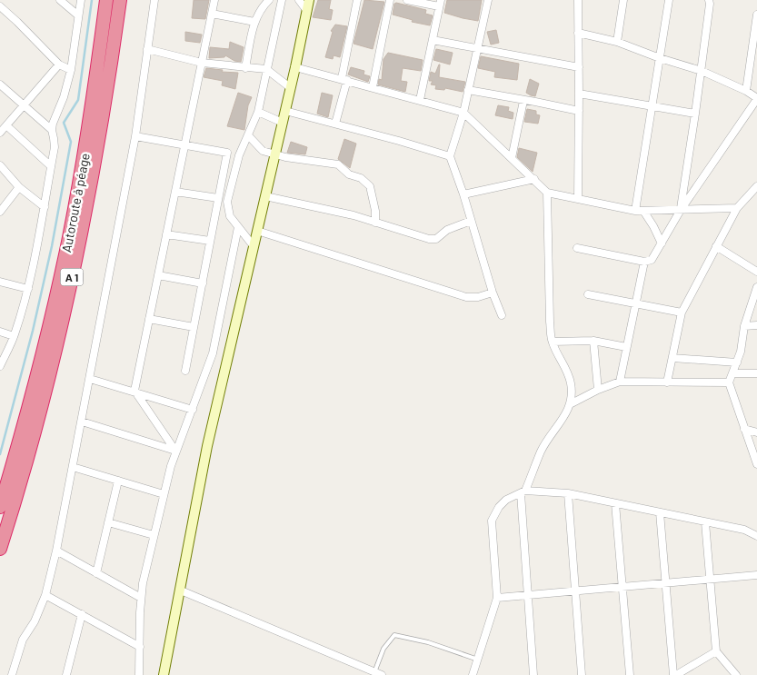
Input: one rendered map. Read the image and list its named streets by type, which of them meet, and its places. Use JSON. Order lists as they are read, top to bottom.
{
  "streets": {
    "highway": ["Autoroute à péage", "A 1"]
  }
}
